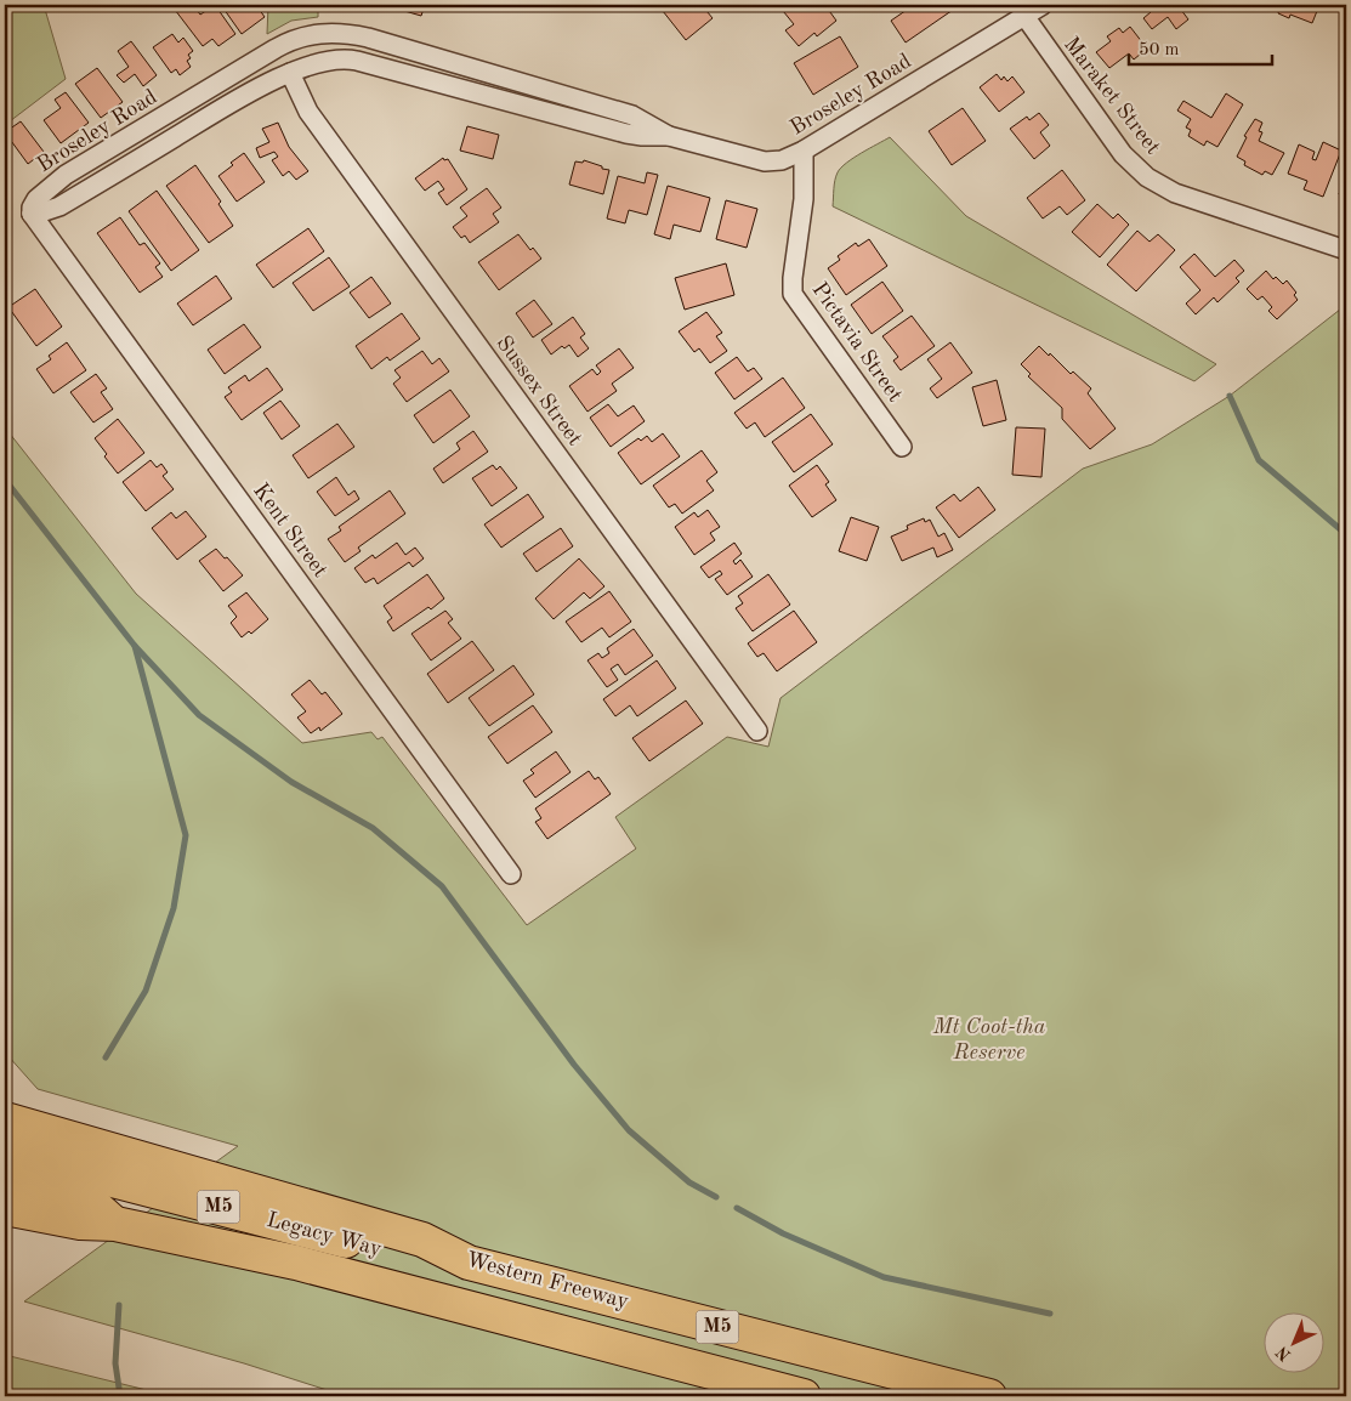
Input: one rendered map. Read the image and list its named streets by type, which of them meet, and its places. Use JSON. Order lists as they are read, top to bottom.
{
  "streets": {
    "highway": ["M5", "Legacy Way", "Western Freeway"],
    "street": [
      "Broseley Road",
      "Maraket Street",
      "Pictavia Street",
      "Sussex Street",
      "Kent Street"
    ]
  },
  "crossings": [
    ["Broseley Road", "Maraket Street"],
    ["Broseley Road", "Pictavia Street"],
    ["Broseley Road", "Sussex Street"],
    ["Broseley Road", "Kent Street"],
    ["Legacy Way", "Western Freeway"]
  ],
  "parks": ["Mt Coot-tha Reserve"],
  "scale_bar": "50 m",
  "north": "bottom left"
}
